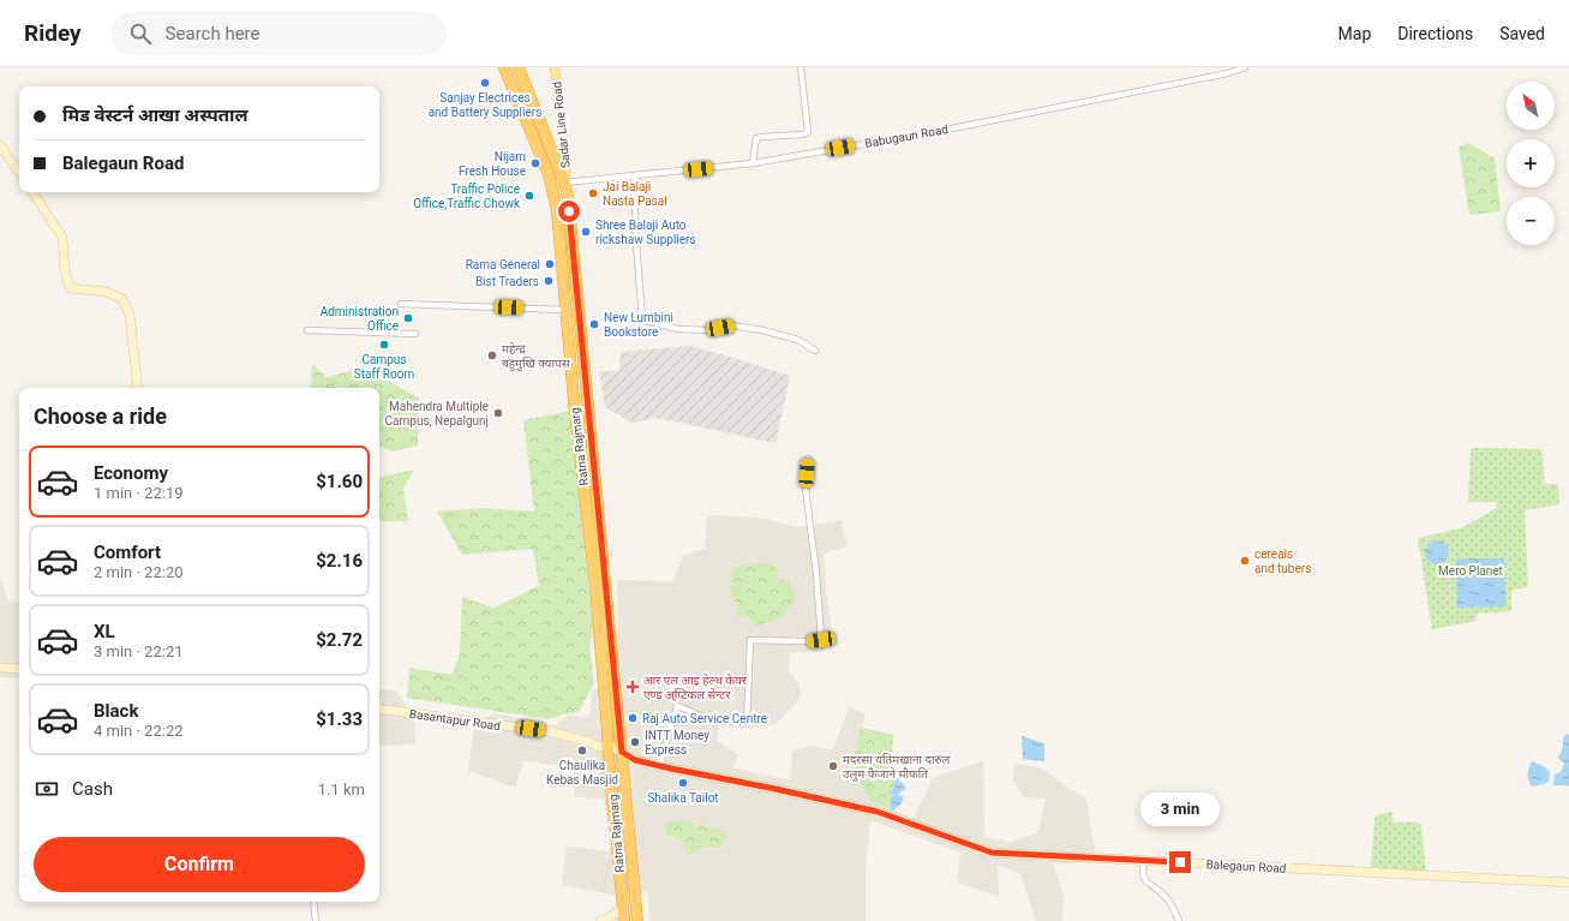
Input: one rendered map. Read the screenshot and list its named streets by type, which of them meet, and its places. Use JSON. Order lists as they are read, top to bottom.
{
  "streets": {
    "highway": ["Ratna Rajmarg"],
    "main road": ["Sadar Line Road"],
    "street": ["Babugaun Road", "Basantapur Road", "Balegaun Road"]
  },
  "crossings": [
    ["Sadar Line Road", "Babugaun Road"],
    ["Sadar Line Road", "Ratna Rajmarg"],
    ["Babugaun Road", "Ratna Rajmarg"],
    ["Ratna Rajmarg", "Basantapur Road"],
    ["Ratna Rajmarg", "Balegaun Road"],
    ["Basantapur Road", "Balegaun Road"]
  ],
  "parks": ["Mero Planet"],
  "places": {
    "other": [
      "Sanjay Electrices and Battery Suppliers",
      "Nijam Fresh House",
      "Jai Balaji Nasta Pasal",
      "Traffic Police Office,Traffic Chowk",
      "Shree Balaji Auto rickshaw Suppliers",
      "Rama General",
      "Bist Traders",
      "Administration Office",
      "New Lumbini Bookstore",
      "Campus Staff Room",
      "महेन्द्र बहुमुखि क्यापस",
      "Mahendra Multiple Campus, Nepalgunj",
      "cereals and tubers",
      "Raj Auto Service Centre",
      "INTT Money Express",
      "Chaulika Kebas Masjid",
      "मदरसा यतिमखाना दारुल उलुम फैजाने माैफति",
      "Shalika Tailot"
    ],
    "health": ["आर एल आइ हेल्थ केयर एण्ड अ्प्टिकल सेन्टर"]
  },
  "north": "top left",
  "page": {
    "header": "Ridey",
    "search": "Search here",
    "nav": ["Map", "Directions", "Saved"],
    "map_buttons": ["+", "−"],
    "banner": ["मिड वेस्टर्न आखा अस्पताल", "Balegaun Road"],
    "heading": "Choose a ride",
    "list": [
      {
        "name": "Economy",
        "note": "1 min · 22:19",
        "value": "$1.60"
      },
      {
        "name": "Comfort",
        "note": "2 min · 22:20",
        "value": "$2.16"
      },
      {
        "name": "XL",
        "note": "3 min · 22:21",
        "value": "$2.72"
      },
      {
        "name": "Black",
        "note": "4 min · 22:22",
        "value": "$1.33"
      }
    ],
    "pay": ["Cash", "1.1 km"],
    "bubble": "3 min",
    "buttons": "Confirm"
  }
}
